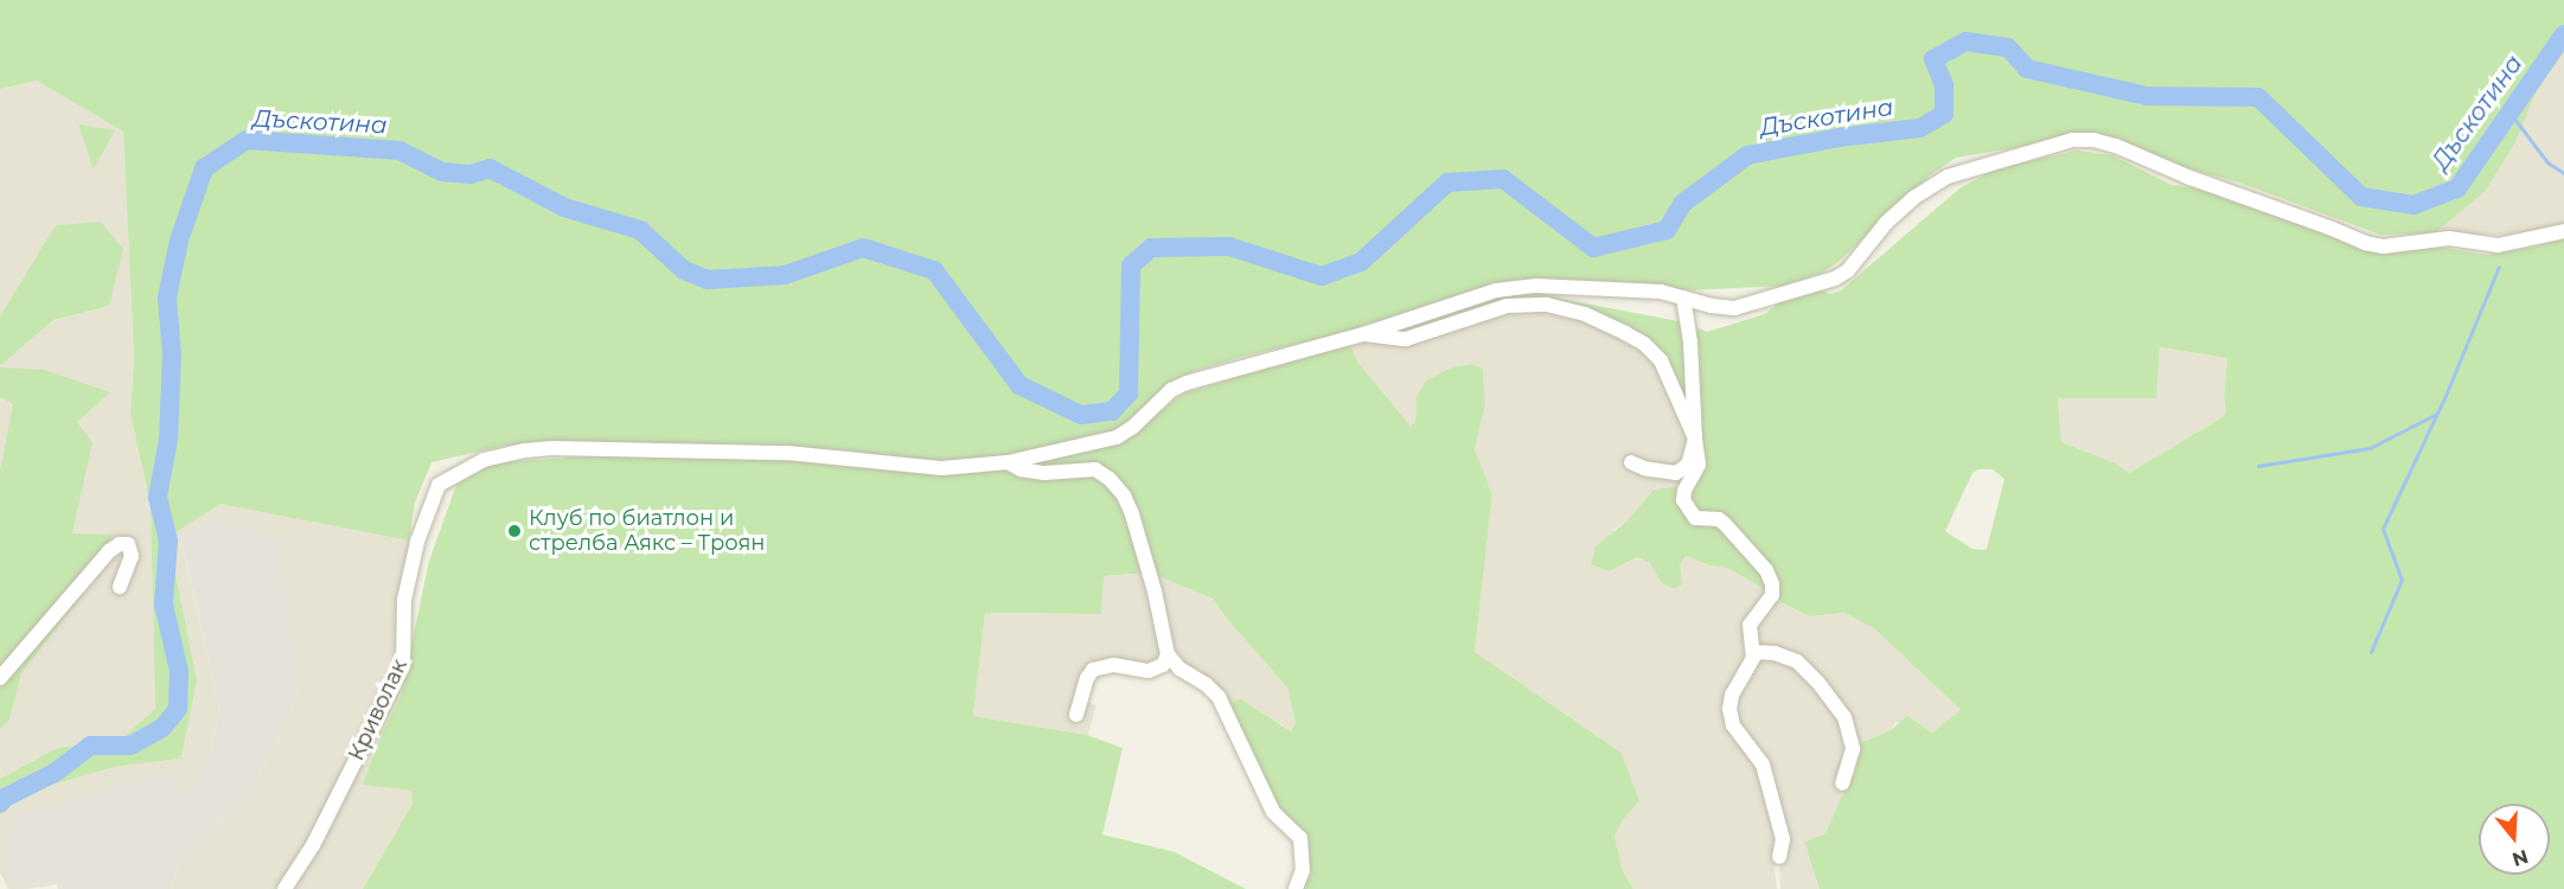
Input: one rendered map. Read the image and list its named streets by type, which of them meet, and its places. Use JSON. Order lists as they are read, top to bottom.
{
  "streets": {
    "street": ["Криволак"]
  },
  "water": ["Дъскотина"],
  "places": ["Клуб по биатлон и стрелба Аякс – Троян"],
  "north": "bottom"
}
